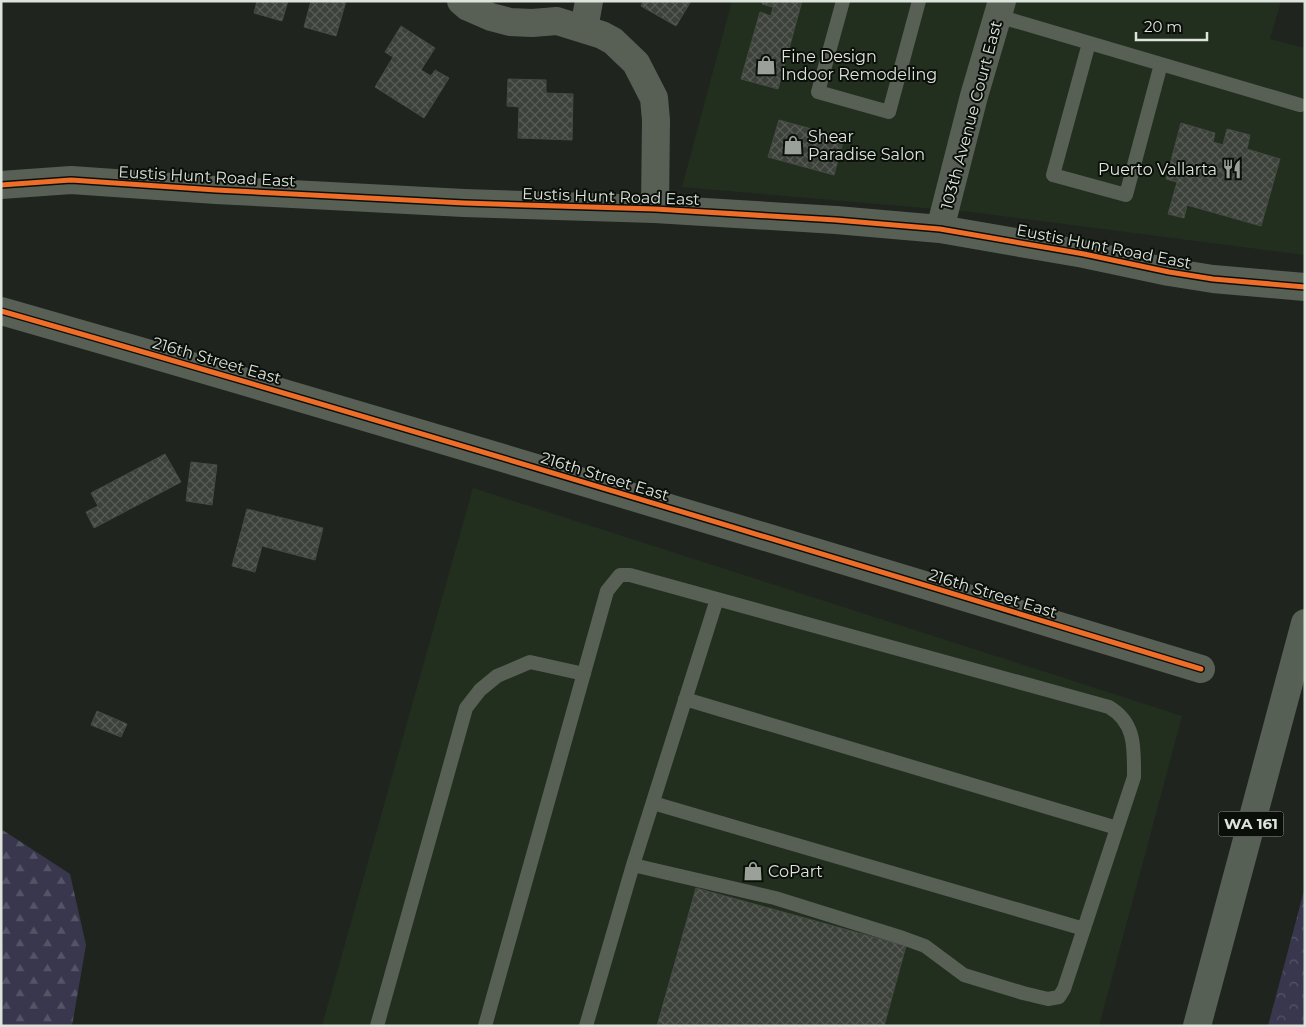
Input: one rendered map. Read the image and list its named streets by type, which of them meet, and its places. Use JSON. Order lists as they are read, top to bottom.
{
  "streets": {
    "main road": ["WA 161"],
    "street": ["103th Avenue Court East", "Eustis Hunt Road East", "216th Street East"]
  },
  "crossings": [
    ["103th Avenue Court East", "Eustis Hunt Road East"]
  ],
  "places": {
    "shop": ["Fine Design Indoor Remodeling", "Shear Paradise Salon", "CoPart"],
    "restaurant": ["Puerto Vallarta"]
  },
  "scale_bar": "20 m"
}
